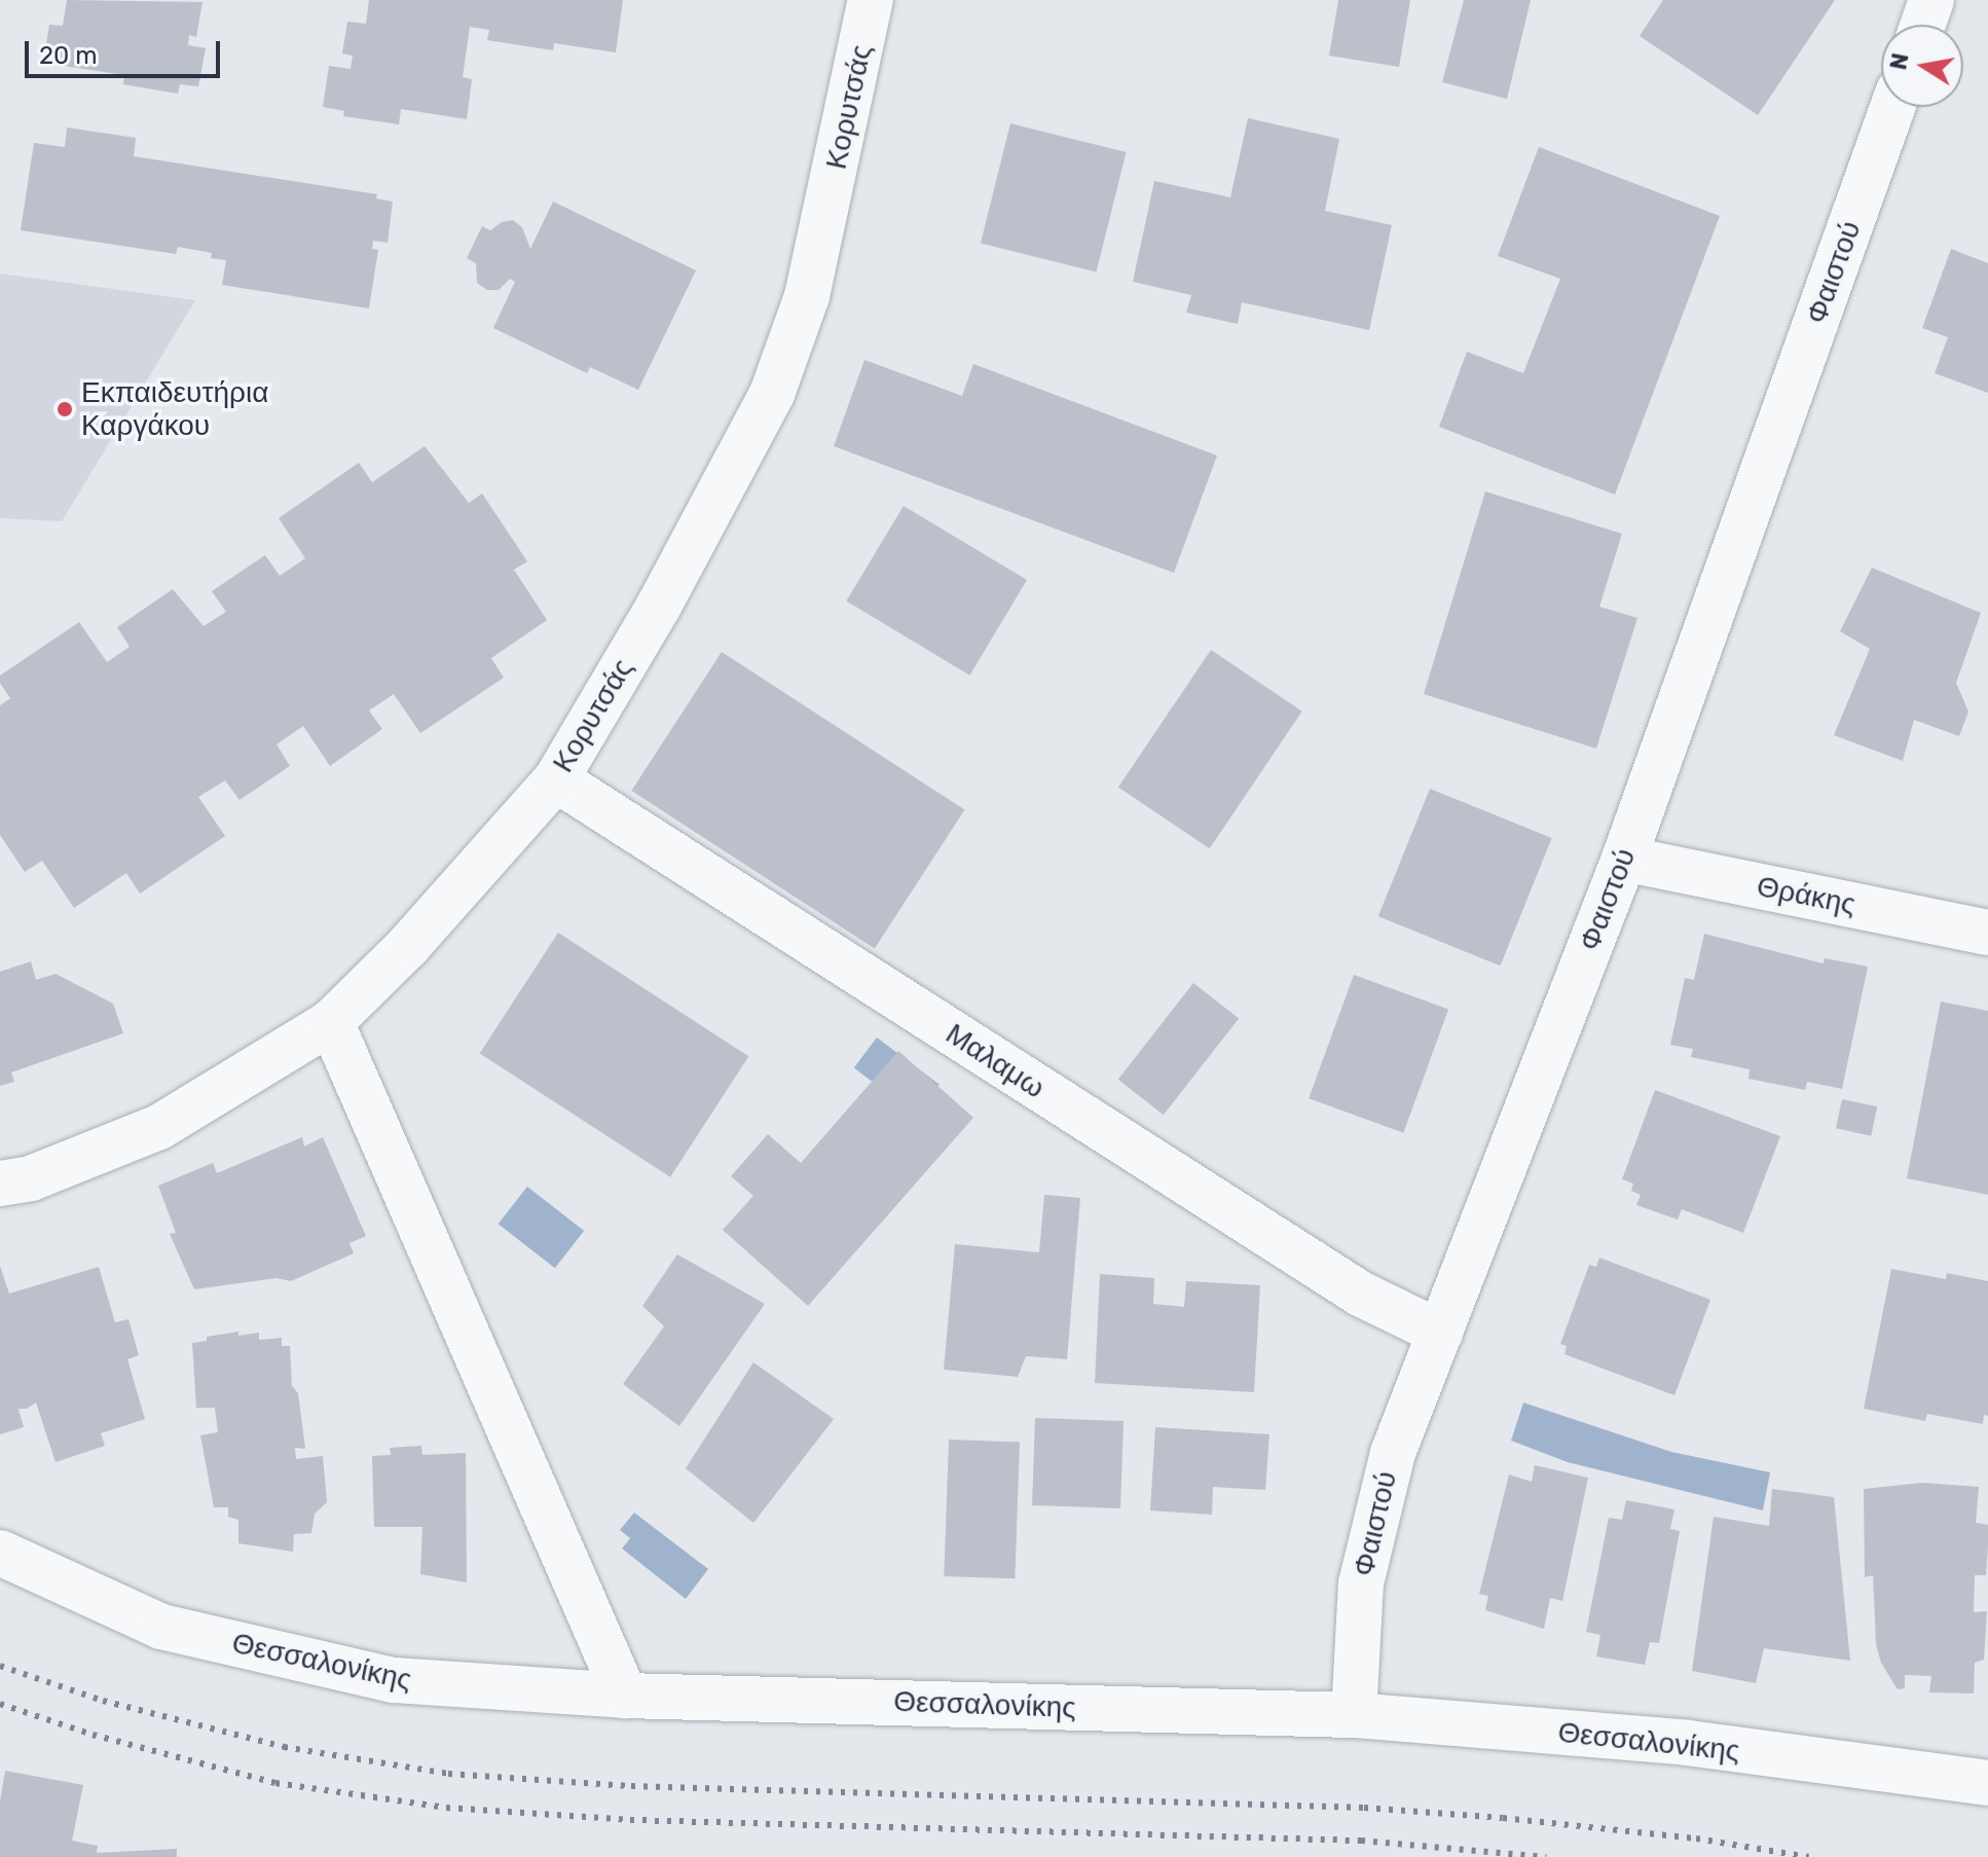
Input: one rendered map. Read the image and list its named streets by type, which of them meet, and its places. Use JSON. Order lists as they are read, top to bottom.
{
  "streets": {
    "street": [
      "Κορυτσάς",
      "Φαιστού",
      "Θράκης",
      "Μαλαμω",
      "Θεσσαλονίκης"
    ]
  },
  "crossings": [
    ["Κορυτσάς", "Μαλαμω"],
    ["Φαιστού", "Θράκης"],
    ["Φαιστού", "Μαλαμω"],
    ["Φαιστού", "Θεσσαλονίκης"]
  ],
  "places": ["Εκπαιδευτήρια Καργάκου"],
  "scale_bar": "20 m",
  "north": "left"
}
